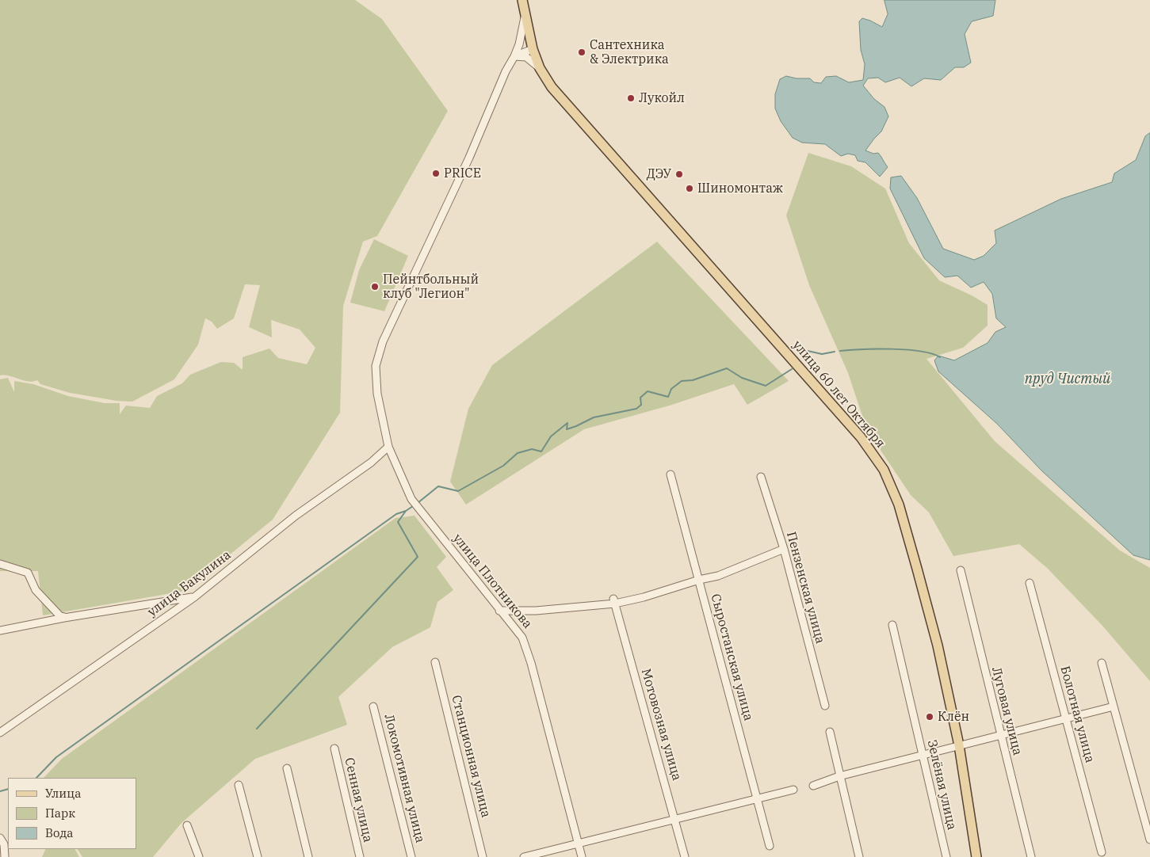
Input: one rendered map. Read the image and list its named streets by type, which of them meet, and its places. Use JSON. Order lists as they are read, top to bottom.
{
  "streets": {
    "main road": ["улица 60 лет Октября"],
    "street": [
      "улица Плотникова",
      "улица Бакулина",
      "Пензенская улица",
      "Сыростанская улица",
      "Луговая улица",
      "Болотная улица",
      "Мотовозная улица",
      "Станционная улица",
      "Локомотивная улица",
      "Зелёная улица",
      "Сенная улица"
    ]
  },
  "crossings": [
    ["улица Плотникова", "улица Бакулина"]
  ],
  "water": ["пруд Чистый"],
  "places": [
    "Сантехника & Электрика",
    "Лукойл",
    "PRICE",
    "ДЭУ",
    "Шиномонтаж",
    "Пейнтбольный клуб \"Легион\"",
    "Клён"
  ],
  "legend": ["Улица", "Парк", "Вода"]
}
